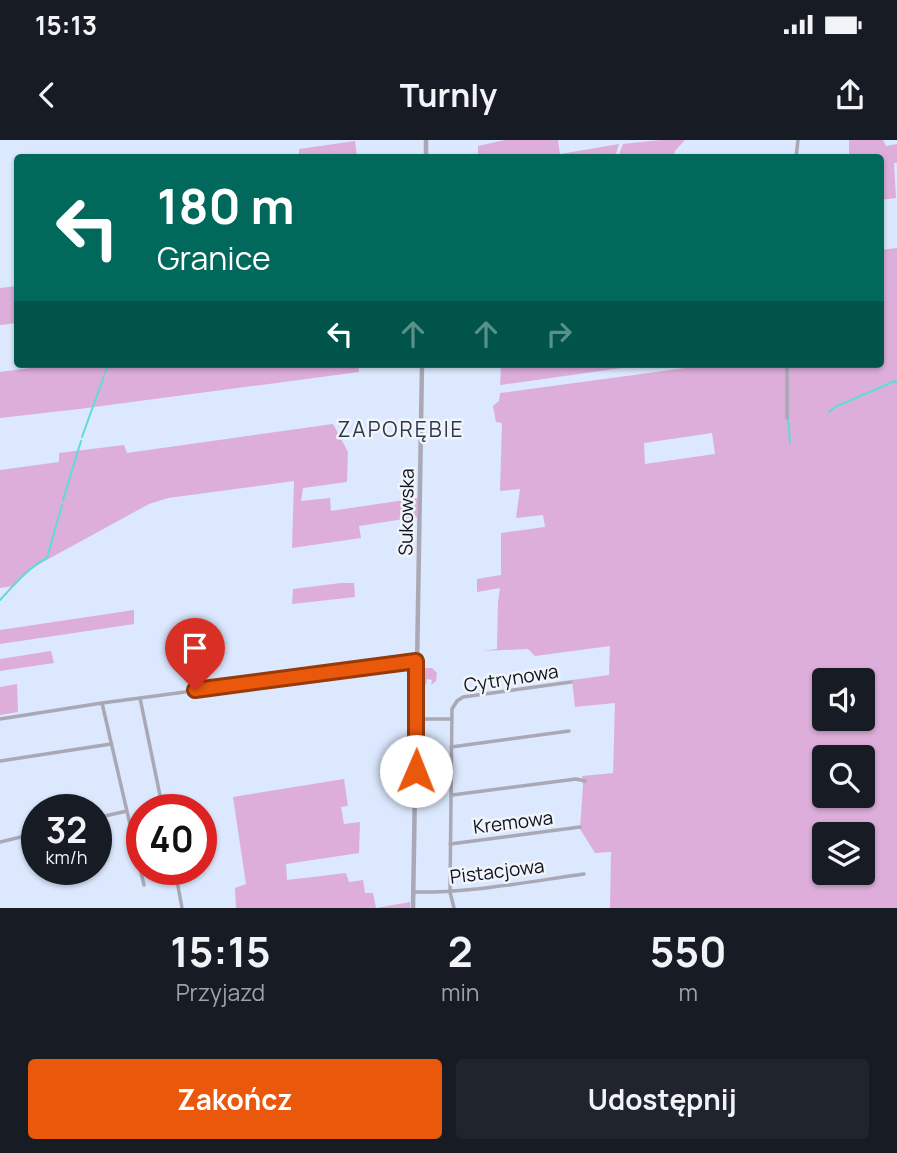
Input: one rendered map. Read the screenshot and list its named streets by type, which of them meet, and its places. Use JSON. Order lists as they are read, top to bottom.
{
  "streets": {
    "street": [
      "Sukowska",
      "Cytrynowa",
      "Kremowa",
      "Pistacjowa"
    ]
  },
  "crossings": [
    ["Sukowska", "Pistacjowa"]
  ],
  "districts": ["ZAPORĘBIE"],
  "page": {
    "status": "15:13",
    "header": "Turnly",
    "turn": ["180 m", "Granice"],
    "speed": "32 km/h",
    "limit": "40",
    "eta": [
      "15:15",
      "Przyjazd",
      "2",
      "min",
      "550",
      "m"
    ],
    "buttons": ["Zakończ", "Udostępnij"]
  }
}
